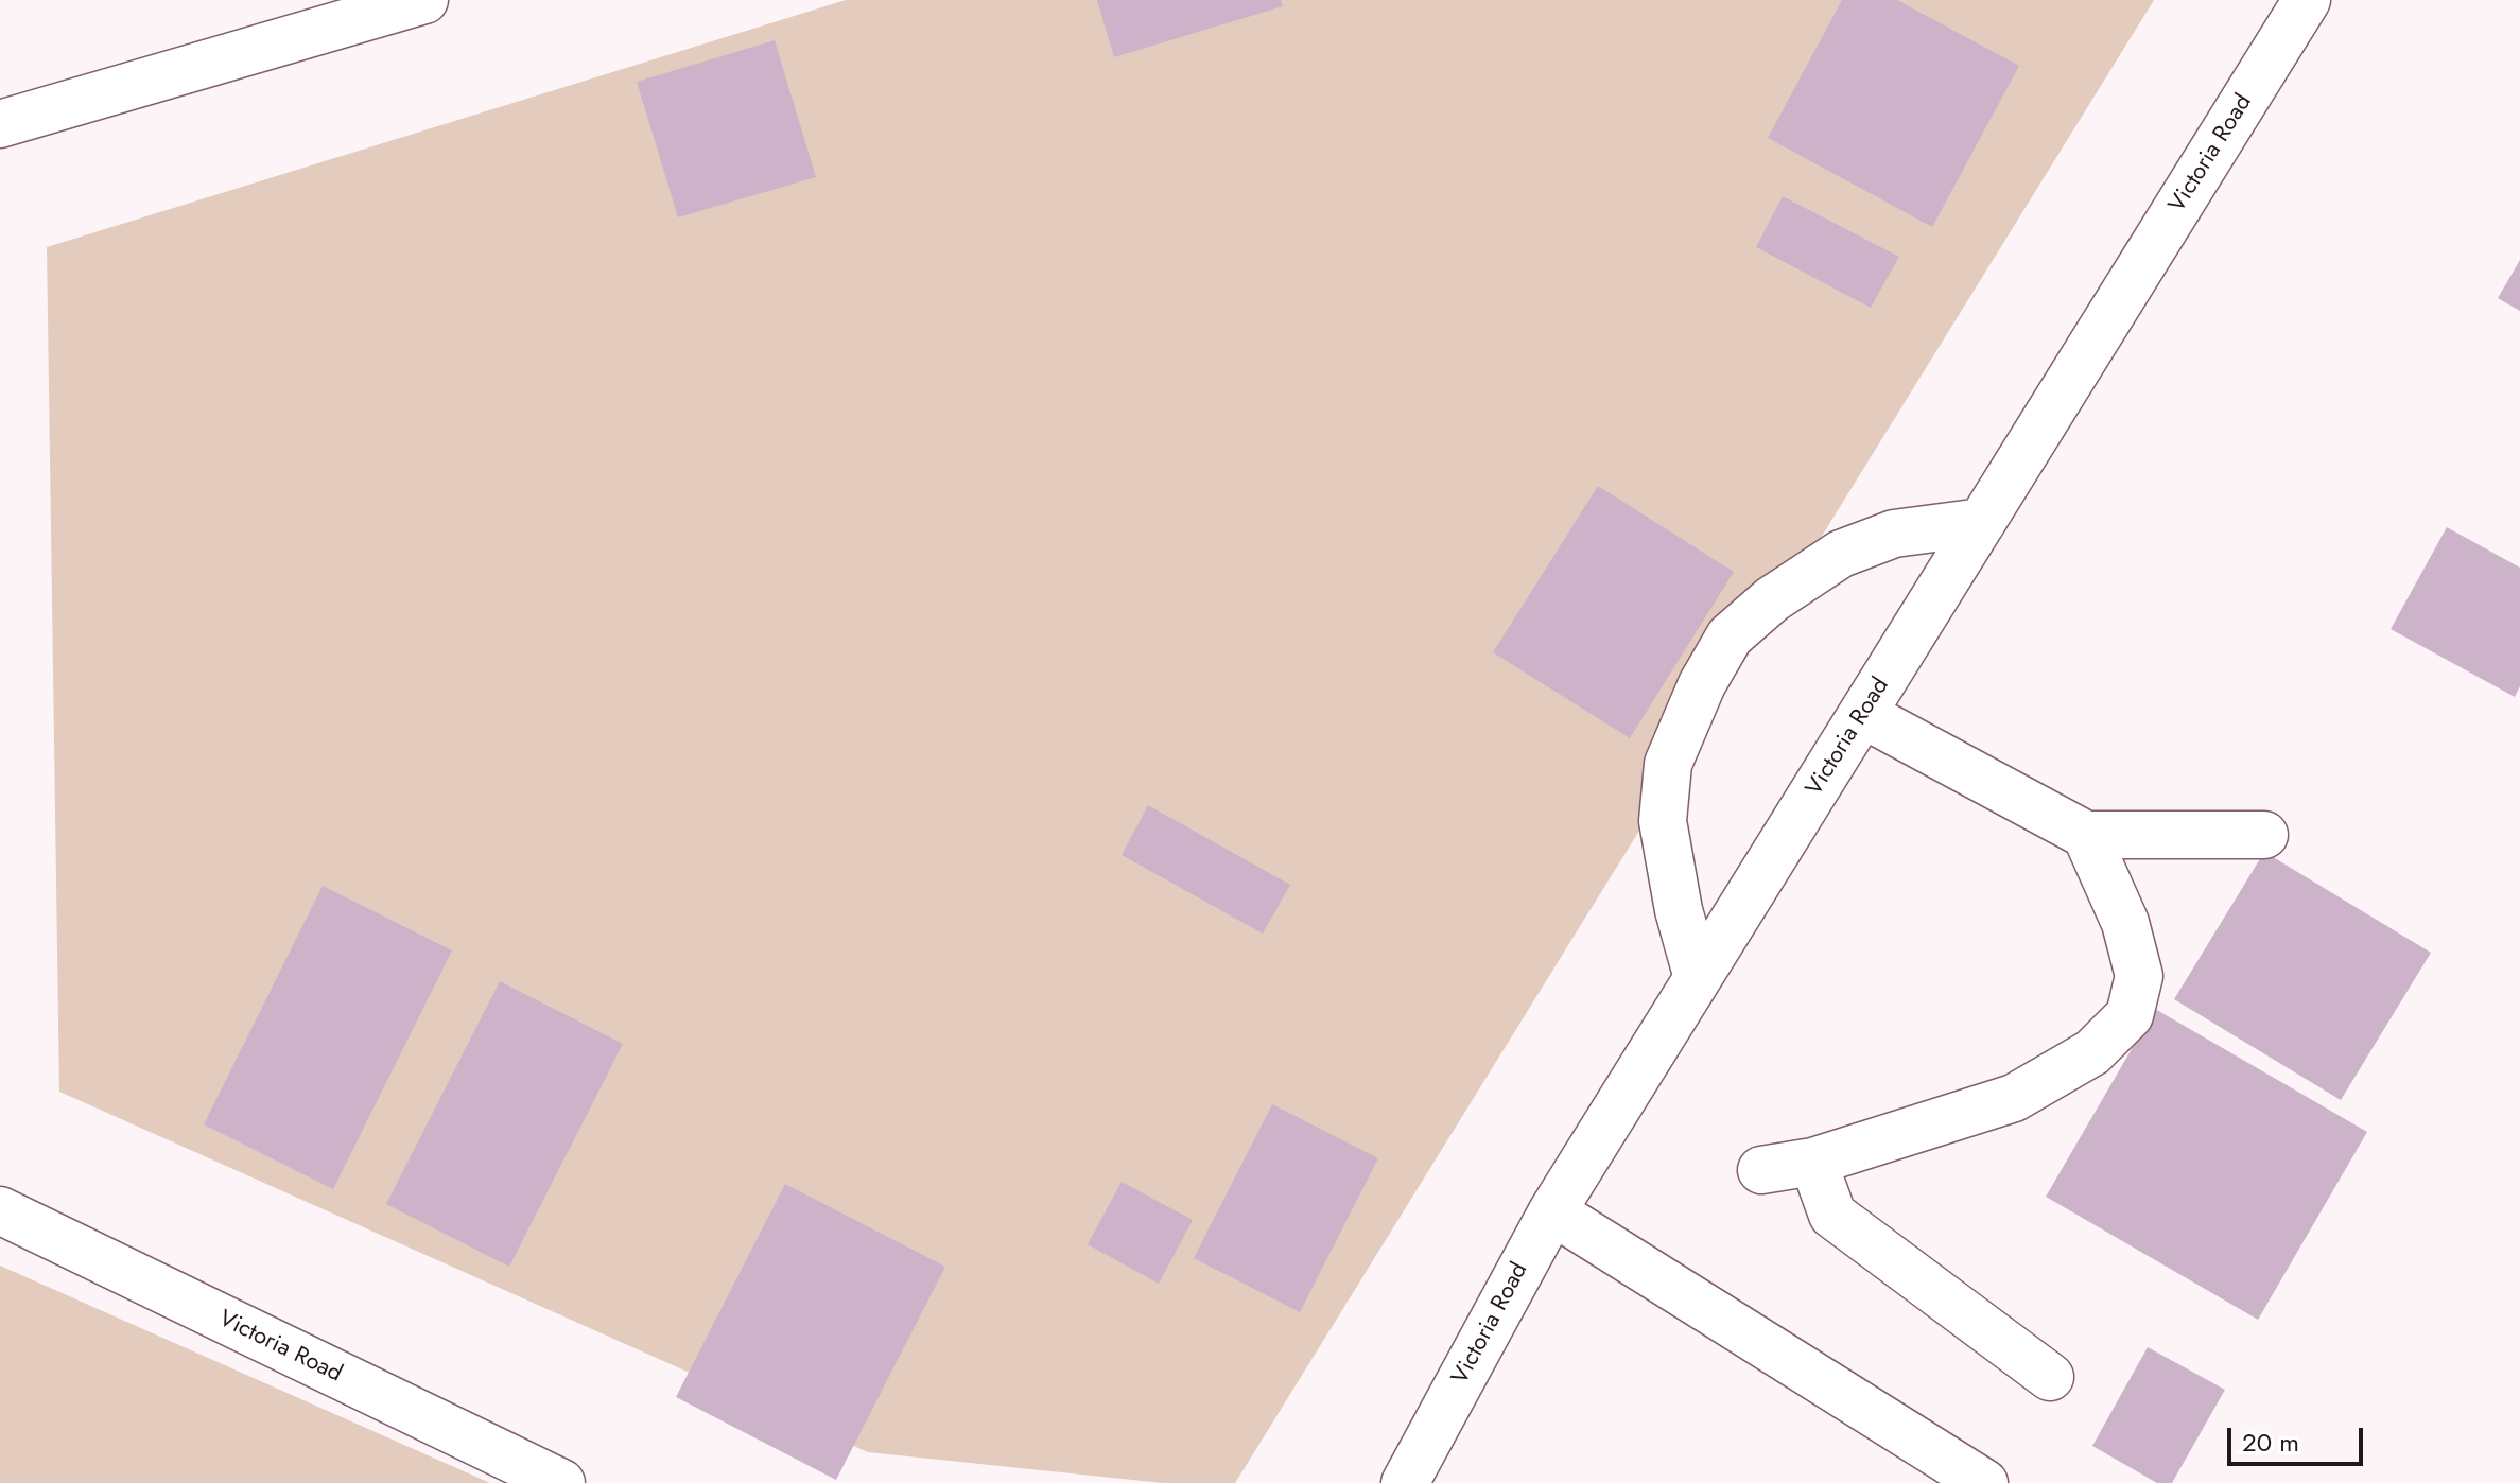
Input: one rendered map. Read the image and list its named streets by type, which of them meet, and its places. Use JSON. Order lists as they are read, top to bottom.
{
  "streets": {
    "street": ["Victoria Road"]
  },
  "scale_bar": "20 m"
}
